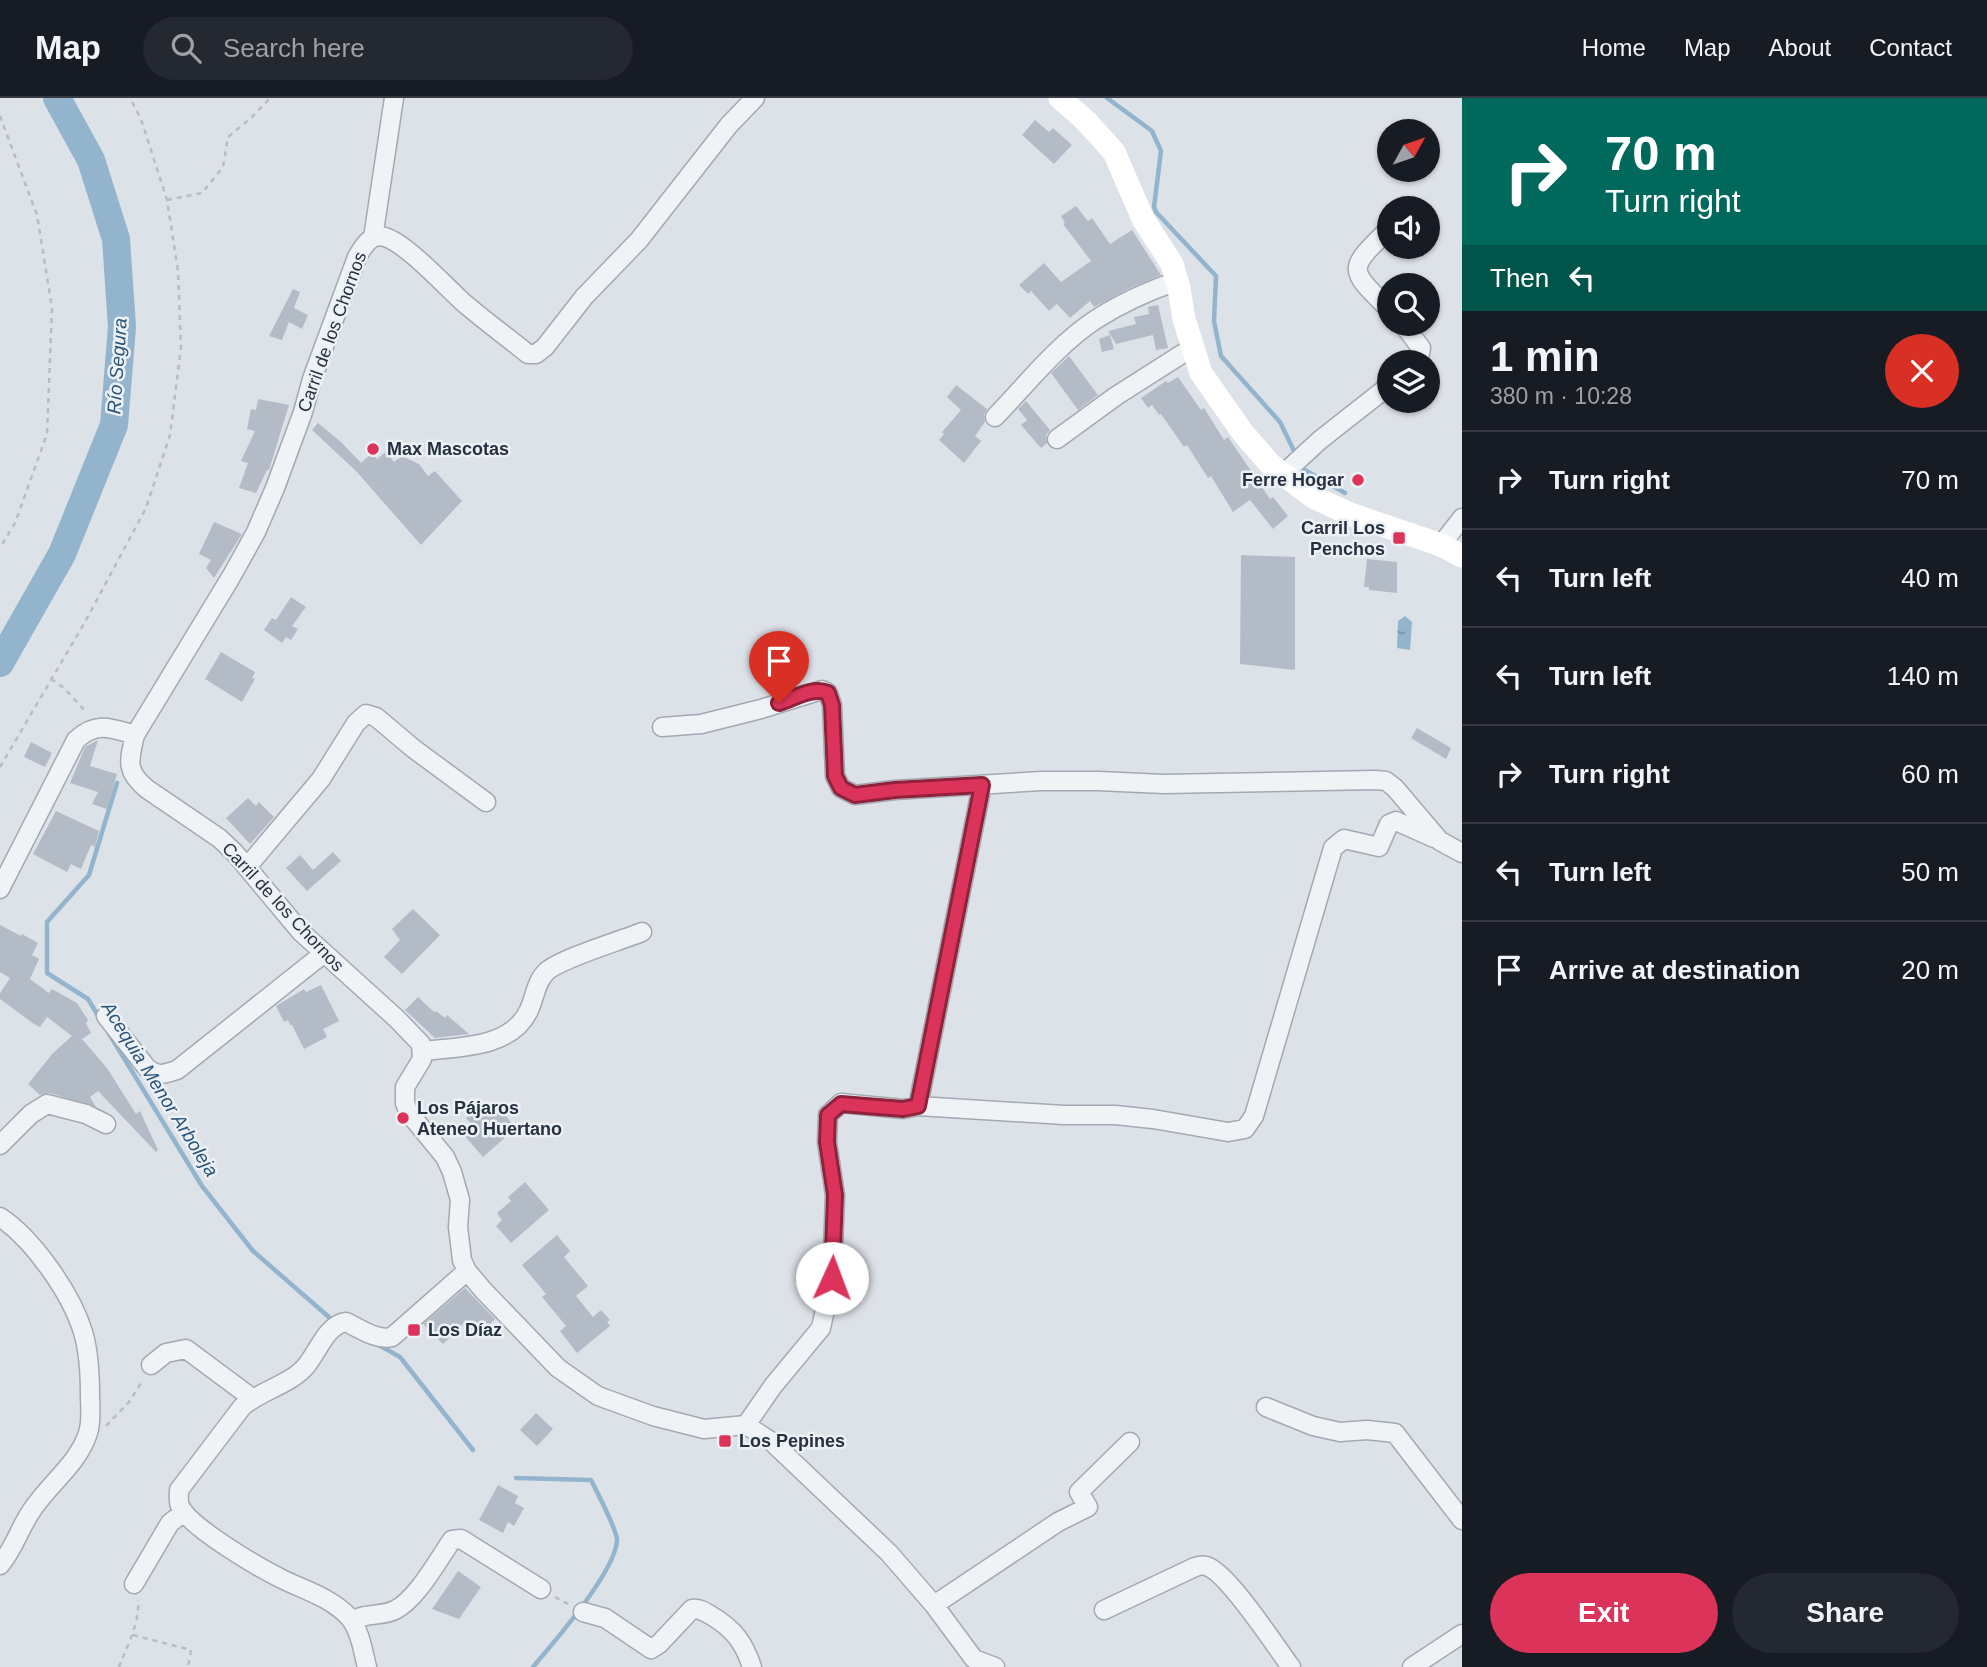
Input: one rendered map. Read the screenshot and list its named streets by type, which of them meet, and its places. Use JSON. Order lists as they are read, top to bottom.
{
  "streets": {
    "street": ["Carril de los Chornos"]
  },
  "water": ["Río Segura", "Acequia Menor Arboleja"],
  "places": {
    "other": ["Max Mascotas", "Ferre Hogar", "Los Pájaros Ateneo Huertano"],
    "transit": ["Carril Los Penchos", "Los Díaz", "Los Pepines"]
  },
  "north": "top right",
  "page": {
    "header": "Map",
    "search": "Search here",
    "nav": [
      "Home",
      "Map",
      "About",
      "Contact"
    ],
    "turn": ["70 m", "Turn right"],
    "then": "Then",
    "heading": ["1 min", "380 m · 10:28"],
    "list": [
      {
        "name": "Turn right",
        "value": "70 m"
      },
      {
        "name": "Turn left",
        "value": "40 m"
      },
      {
        "name": "Turn left",
        "value": "140 m"
      },
      {
        "name": "Turn right",
        "value": "60 m"
      },
      {
        "name": "Turn left",
        "value": "50 m"
      },
      {
        "name": "Arrive at destination",
        "value": "20 m"
      }
    ],
    "buttons": ["Exit", "Share"]
  }
}
